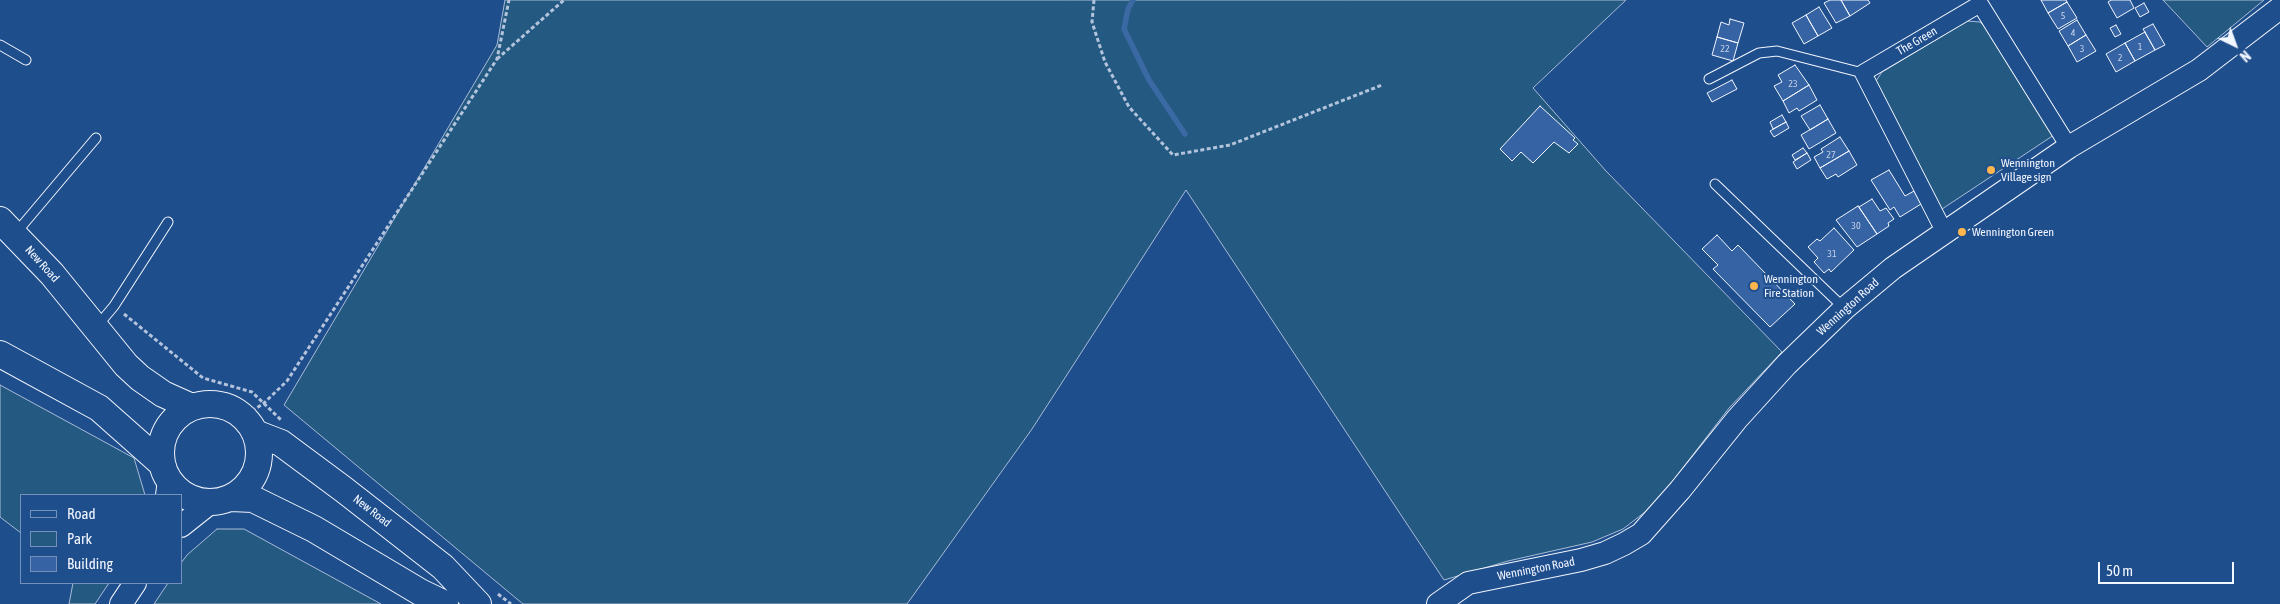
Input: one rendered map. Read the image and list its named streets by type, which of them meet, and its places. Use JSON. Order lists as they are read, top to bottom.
{
  "streets": {
    "main road": ["New Road", "Wennington Road"],
    "street": ["The Green"]
  },
  "crossings": [
    ["The Green", "Wennington Road"]
  ],
  "places": ["Wennington Village sign", "Wennington Green", "Wennington Fire Station"],
  "house_numbers": [
    "5",
    "4",
    "1",
    "22",
    "3",
    "2",
    "23",
    "27",
    "30",
    "31"
  ],
  "legend": ["Road", "Park", "Building"],
  "scale_bar": "50 m",
  "north": "bottom right"
}
